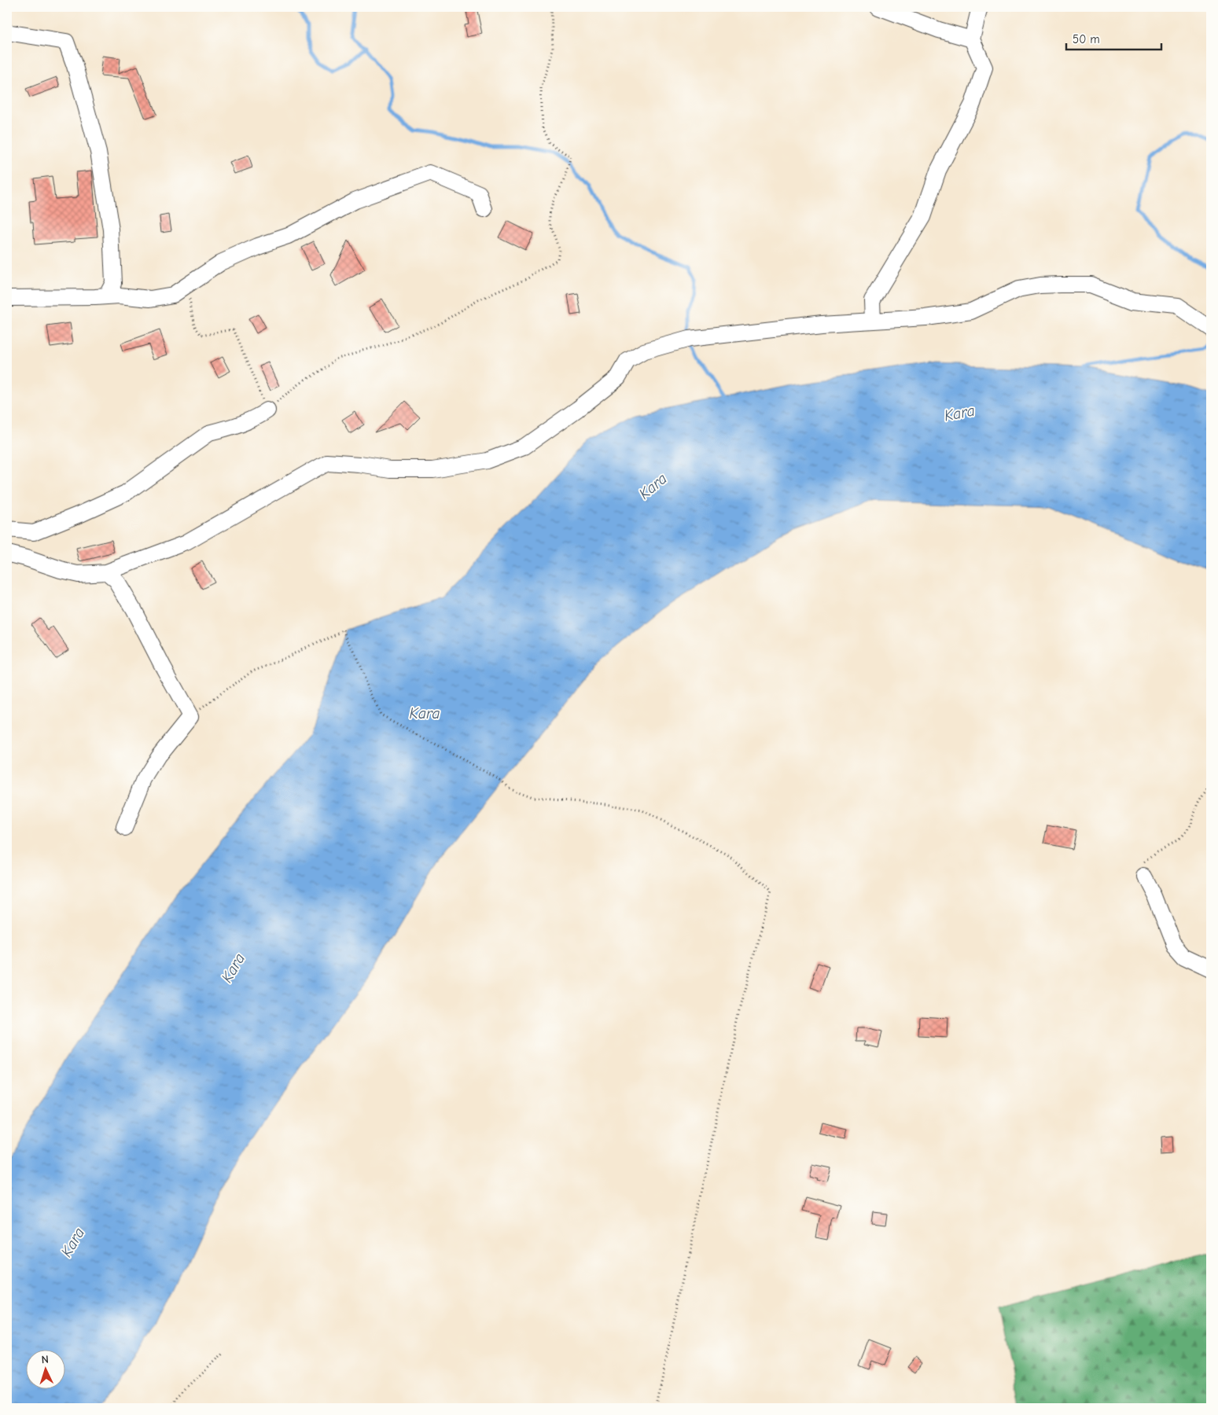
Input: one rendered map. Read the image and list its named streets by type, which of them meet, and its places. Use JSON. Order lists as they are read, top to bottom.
{
  "water": ["Kara"],
  "scale_bar": "50 m",
  "north": "top"
}
